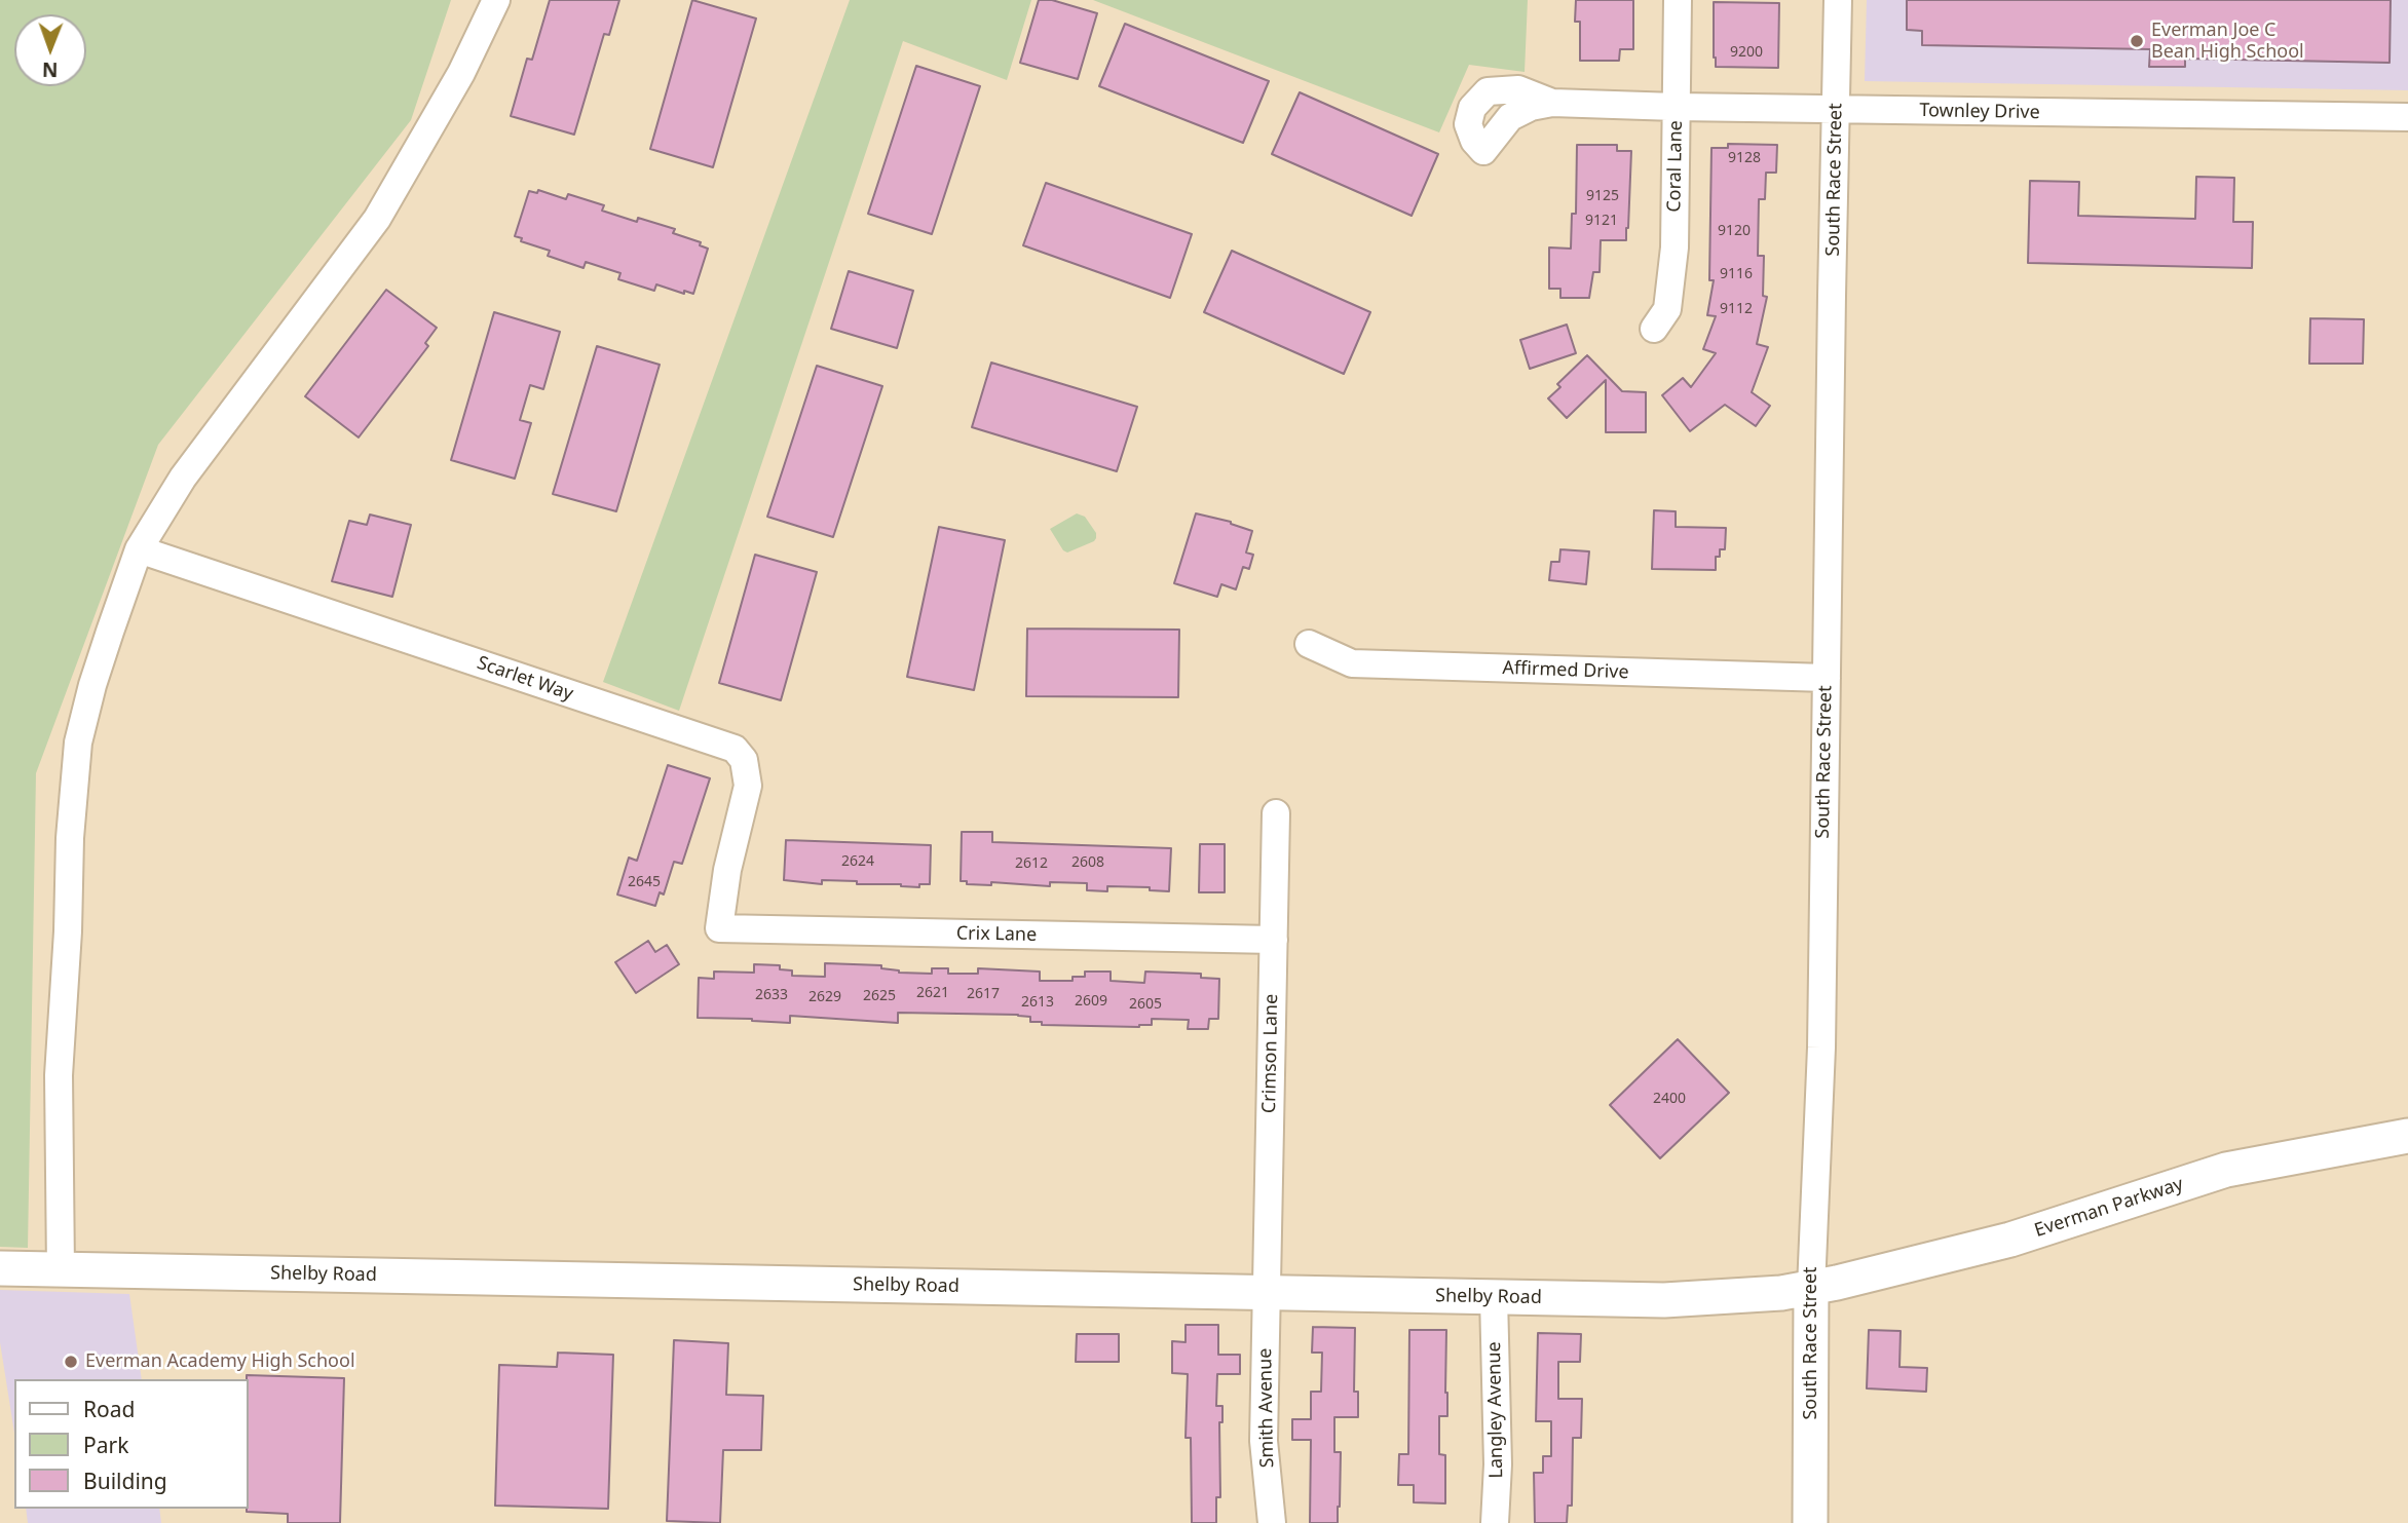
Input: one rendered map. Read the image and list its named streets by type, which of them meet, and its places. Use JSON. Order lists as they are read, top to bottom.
{
  "streets": {
    "main road": ["South Race Street", "Everman Parkway", "Shelby Road"],
    "street": [
      "Townley Drive",
      "Coral Lane",
      "Affirmed Drive",
      "Scarlet Way",
      "Crix Lane",
      "Crimson Lane",
      "Smith Avenue",
      "Langley Avenue"
    ]
  },
  "crossings": [
    ["Townley Drive", "Coral Lane"],
    ["Townley Drive", "South Race Street"],
    ["South Race Street", "Affirmed Drive"],
    ["South Race Street", "Everman Parkway"],
    ["South Race Street", "Shelby Road"],
    ["Scarlet Way", "Crix Lane"],
    ["Crix Lane", "Crimson Lane"],
    ["Crimson Lane", "Shelby Road"],
    ["Crimson Lane", "Smith Avenue"],
    ["Everman Parkway", "Shelby Road"],
    ["Shelby Road", "Smith Avenue"],
    ["Shelby Road", "Langley Avenue"]
  ],
  "places": ["Everman Joe C Bean High School", "Everman Academy High School"],
  "house_numbers": [
    "9200",
    "9128",
    "9125",
    "9121",
    "9120",
    "9116",
    "9112",
    "2624",
    "2608",
    "2612",
    "2645",
    "2621",
    "2617",
    "2633",
    "2625",
    "2629",
    "2609",
    "2613",
    "2605",
    "2400"
  ],
  "legend": ["Road", "Park", "Building"],
  "north": "bottom"
}
